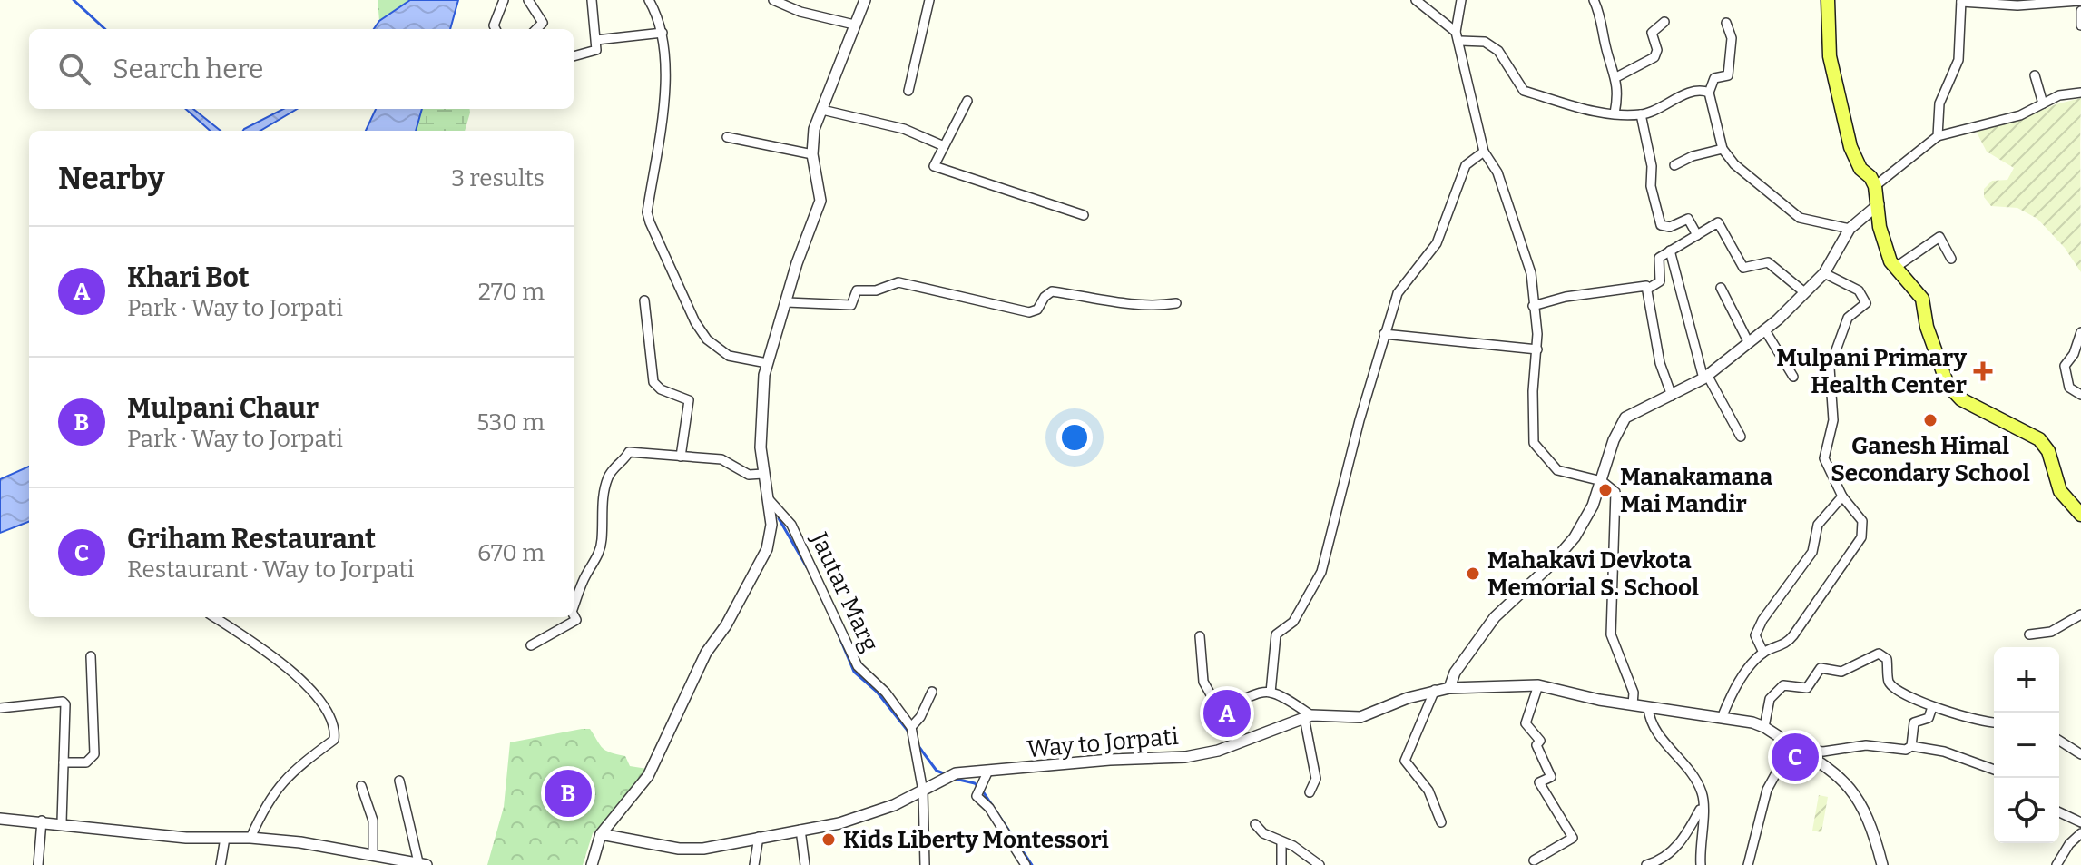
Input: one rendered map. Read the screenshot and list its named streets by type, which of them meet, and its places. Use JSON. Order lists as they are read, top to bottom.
{
  "streets": {
    "street": ["Jautar Marg", "Way to Jorpati"]
  },
  "crossings": [
    ["Jautar Marg", "Way to Jorpati"]
  ],
  "places": {
    "health": ["Mulpani Primary Health Center"],
    "other": [
      "Ganesh Himal Secondary School",
      "Manakamana Mai Mandir",
      "Mahakavi Devkota Memorial S. School",
      "Kids Liberty Montessori"
    ]
  },
  "page": {
    "search": "Search here",
    "heading": ["Nearby", "3 results"],
    "list": [
      {
        "mark": "A",
        "name": "Khari Bot",
        "note": "Park · Way to Jorpati",
        "value": "270 m"
      },
      {
        "mark": "B",
        "name": "Mulpani Chaur",
        "note": "Park · Way to Jorpati",
        "value": "530 m"
      },
      {
        "mark": "C",
        "name": "Griham Restaurant",
        "note": "Restaurant · Way to Jorpati",
        "value": "670 m"
      }
    ],
    "map_buttons": ["+", "−"],
    "pins": ["A", "C", "B"]
  }
}
